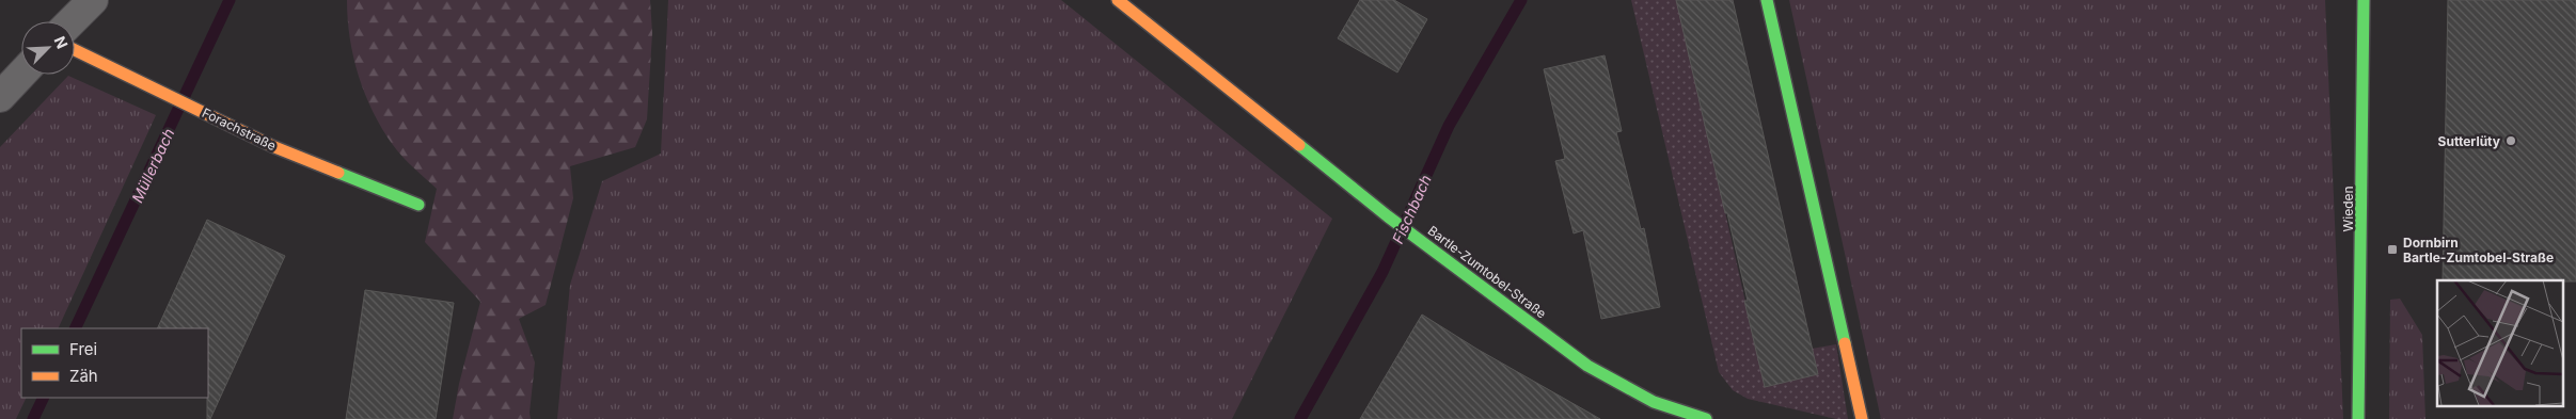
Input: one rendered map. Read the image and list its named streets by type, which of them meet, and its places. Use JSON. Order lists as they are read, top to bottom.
{
  "streets": {
    "street": ["Forachstraße", "Wieden", "Bartle-Zumtobel-Straße"]
  },
  "water": ["Müllerbach", "Fischbach"],
  "places": {
    "other": ["Sutterlüty"],
    "transit": ["Dornbirn Bartle-Zumtobel-Straße"]
  },
  "legend": ["Frei", "Zäh"],
  "north": "top right"
}
